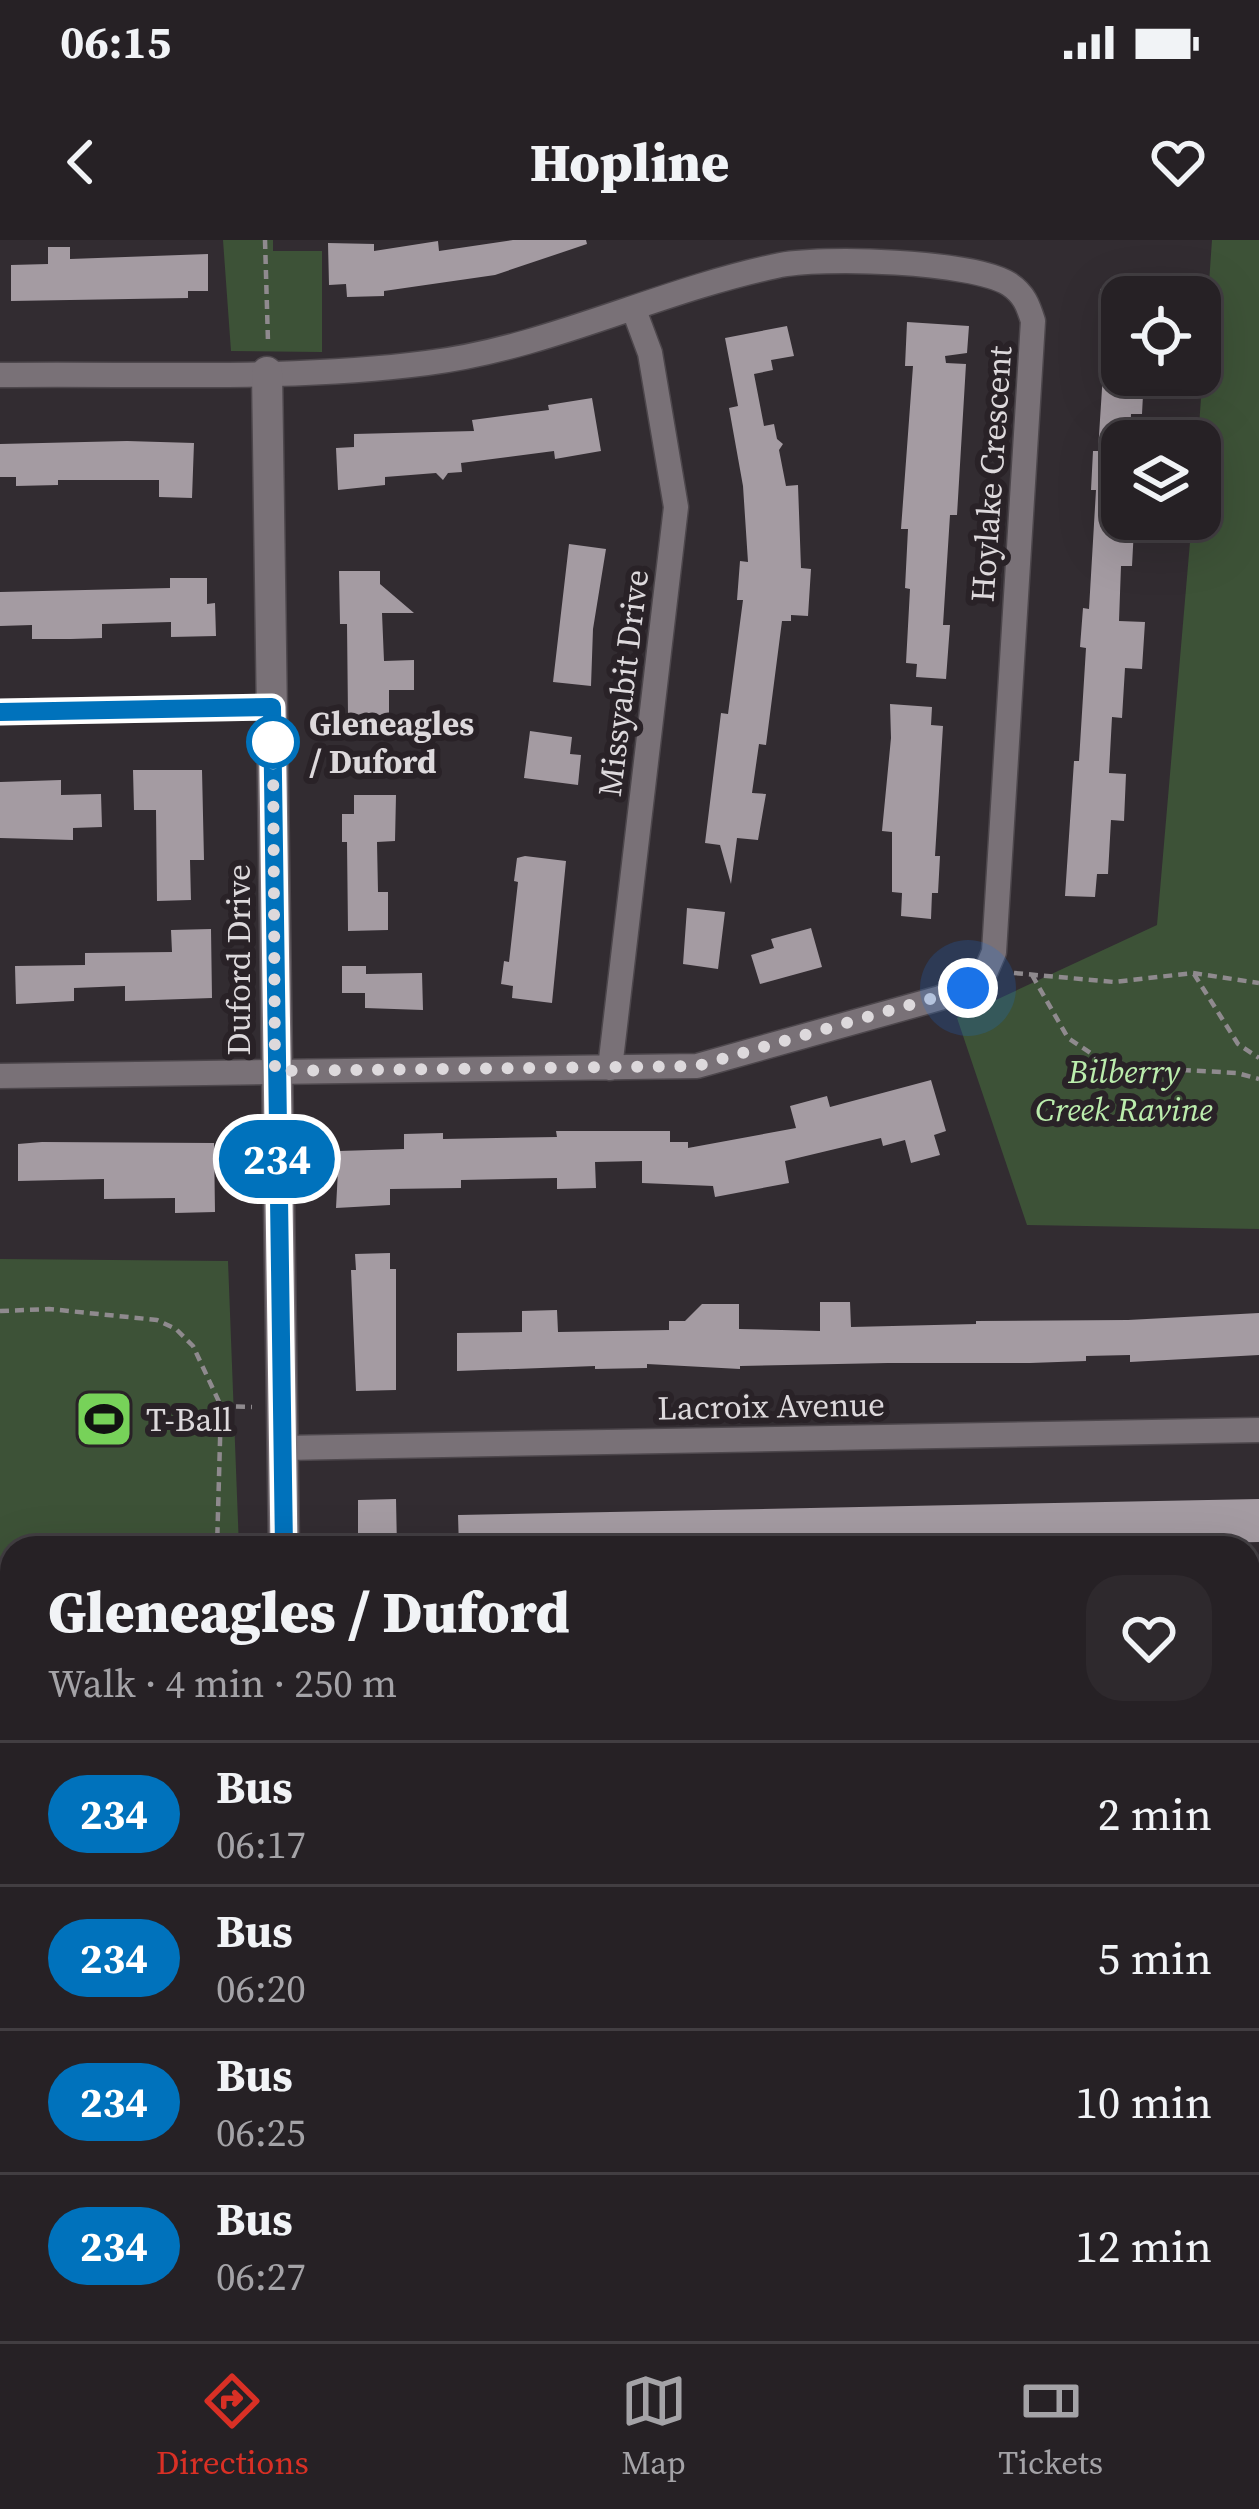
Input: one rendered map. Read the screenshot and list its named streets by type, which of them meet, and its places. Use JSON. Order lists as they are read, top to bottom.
{
  "streets": {
    "street": [
      "Hoylake Crescent",
      "Missyabit Drive",
      "Duford Drive",
      "Lacroix Avenue"
    ]
  },
  "crossings": [
    ["Hoylake Crescent", "Missyabit Drive"],
    ["Hoylake Crescent", "Duford Drive"],
    ["Duford Drive", "Lacroix Avenue"]
  ],
  "parks": ["Bilberry Creek Ravine"],
  "places": {
    "other": ["Gleneagles / Duford"],
    "sports": ["T-Ball"]
  },
  "lines": ["bus line 234"],
  "page": {
    "status": "06:15",
    "header": "Hopline",
    "on_map": "234",
    "heading": ["Gleneagles / Duford", "Walk · 4 min · 250 m"],
    "list": [
      {
        "mark": "234",
        "name": "Bus",
        "note": "06:17",
        "value": "2 min"
      },
      {
        "mark": "234",
        "name": "Bus",
        "note": "06:20",
        "value": "5 min"
      },
      {
        "mark": "234",
        "name": "Bus",
        "note": "06:25",
        "value": "10 min"
      },
      {
        "mark": "234",
        "name": "Bus",
        "note": "06:27",
        "value": "12 min"
      }
    ],
    "tabs": ["Directions", "Map", "Tickets"]
  }
}
